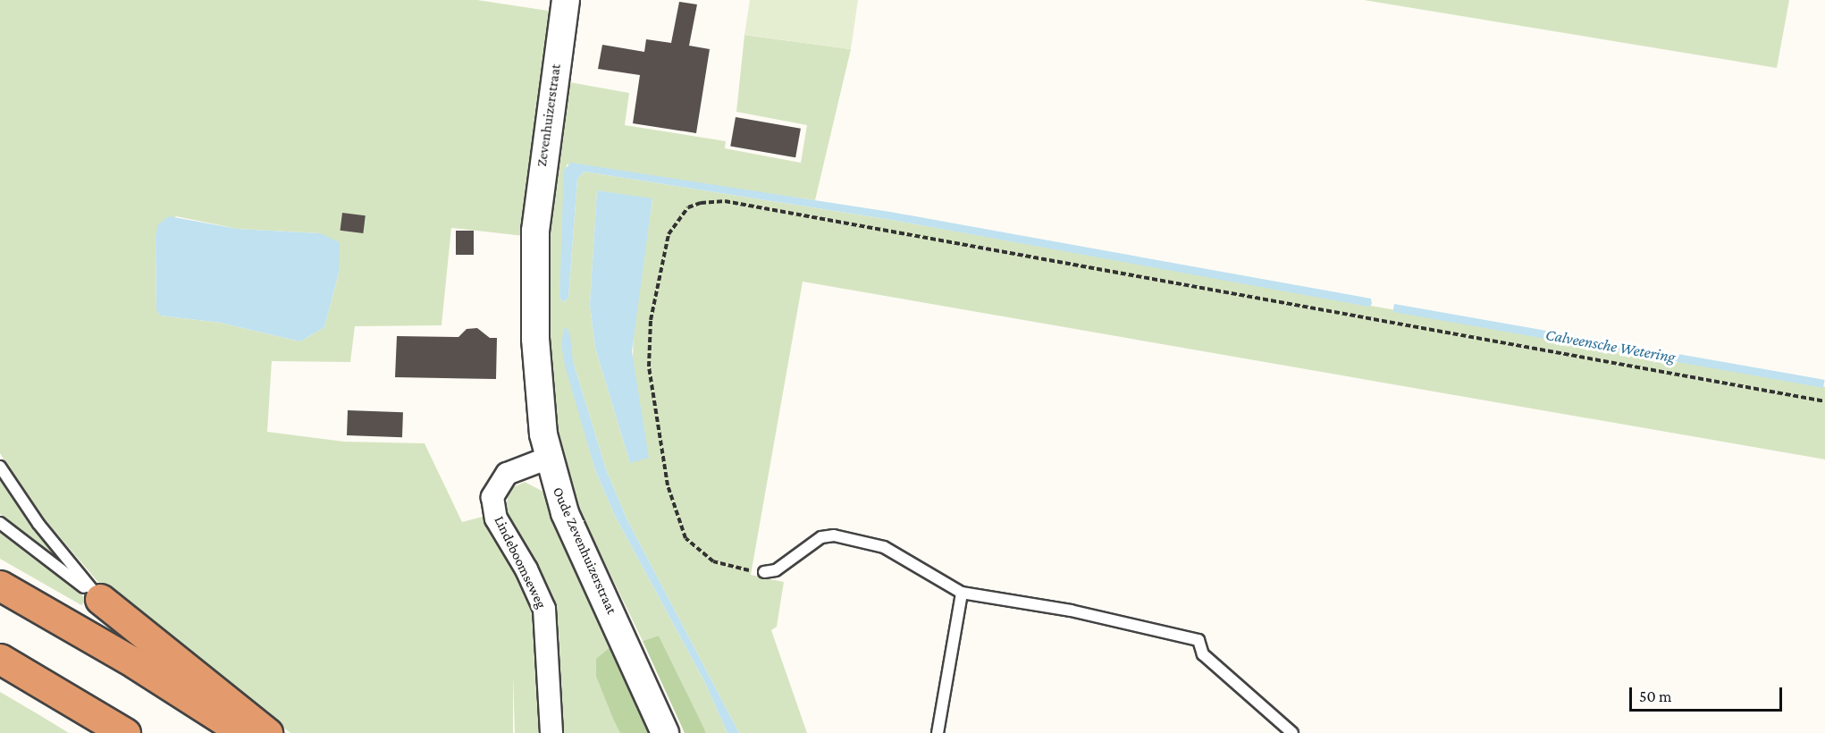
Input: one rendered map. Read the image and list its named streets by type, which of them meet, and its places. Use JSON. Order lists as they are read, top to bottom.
{
  "streets": {
    "street": ["Zevenhuizerstraat", "Oude Zevenhuizerstraat", "Lindeboomseweg"]
  },
  "crossings": [
    ["Zevenhuizerstraat", "Oude Zevenhuizerstraat"],
    ["Oude Zevenhuizerstraat", "Lindeboomseweg"]
  ],
  "water": ["Calveensche Wetering"],
  "scale_bar": "50 m"
}
